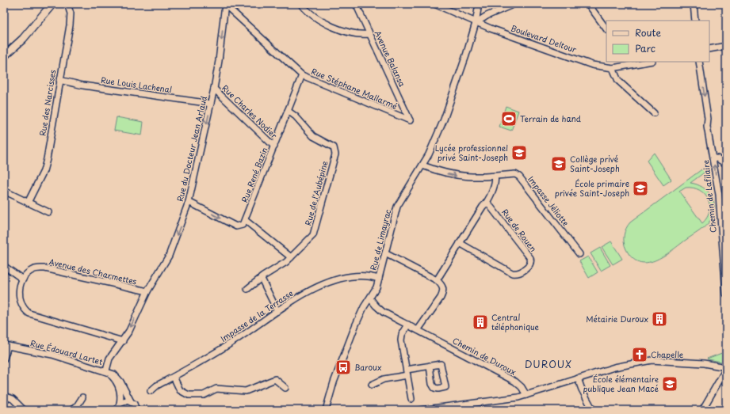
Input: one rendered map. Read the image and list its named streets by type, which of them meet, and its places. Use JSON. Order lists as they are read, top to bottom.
{
  "streets": {
    "street": [
      "Boulevard Deltour",
      "Avenue Balansa",
      "Rue Louis Lachenal",
      "Rue Stéphane Mallarmé",
      "Rue des Narcisses",
      "Rue Charles Nodier",
      "Rue du Docteur Jean Arlaud",
      "Rue René Bazin",
      "Rue de l'Aubépine",
      "Chemin de Lafilaire",
      "Impasse Jéliotte",
      "Rue de Rouen",
      "Rue de Limayrac",
      "Avenue des Charmettes",
      "Impasse de la Terrasse",
      "Rue Édouard Lartet",
      "Chemin de Duroux"
    ]
  },
  "crossings": [
    ["Boulevard Deltour", "Rue de Limayrac"],
    ["Avenue Balansa", "Rue Stéphane Mallarmé"],
    ["Rue Louis Lachenal", "Rue des Narcisses"],
    ["Rue Louis Lachenal", "Rue du Docteur Jean Arlaud"],
    ["Rue Stéphane Mallarmé", "Rue du Docteur Jean Arlaud"],
    ["Rue Stéphane Mallarmé", "Rue René Bazin"],
    ["Rue Charles Nodier", "Rue du Docteur Jean Arlaud"],
    ["Rue Charles Nodier", "Rue René Bazin"],
    ["Rue du Docteur Jean Arlaud", "Avenue des Charmettes"],
    ["Rue du Docteur Jean Arlaud", "Rue Édouard Lartet"],
    ["Rue René Bazin", "Rue de l'Aubépine"],
    ["Impasse Jéliotte", "Rue de Limayrac"],
    ["Rue de Limayrac", "Impasse de la Terrasse"],
    ["Rue de Limayrac", "Chemin de Duroux"]
  ],
  "one_way": ["Rue du Docteur Jean Arlaud", "Impasse Jéliotte"],
  "districts": ["DUROUX"],
  "places": {
    "sports": ["Terrain de hand"],
    "school or university": [
      "Lycée professionnel privé Saint-Joseph",
      "Collège privé Saint-Joseph",
      "École primaire privée Saint-Joseph",
      "École élémentaire publique Jean Macé"
    ],
    "building": ["Métairie Duroux", "Central téléphonique"],
    "church": ["Chapelle"],
    "bus stop": ["Baroux"]
  },
  "legend": ["Route", "Parc"]
}
